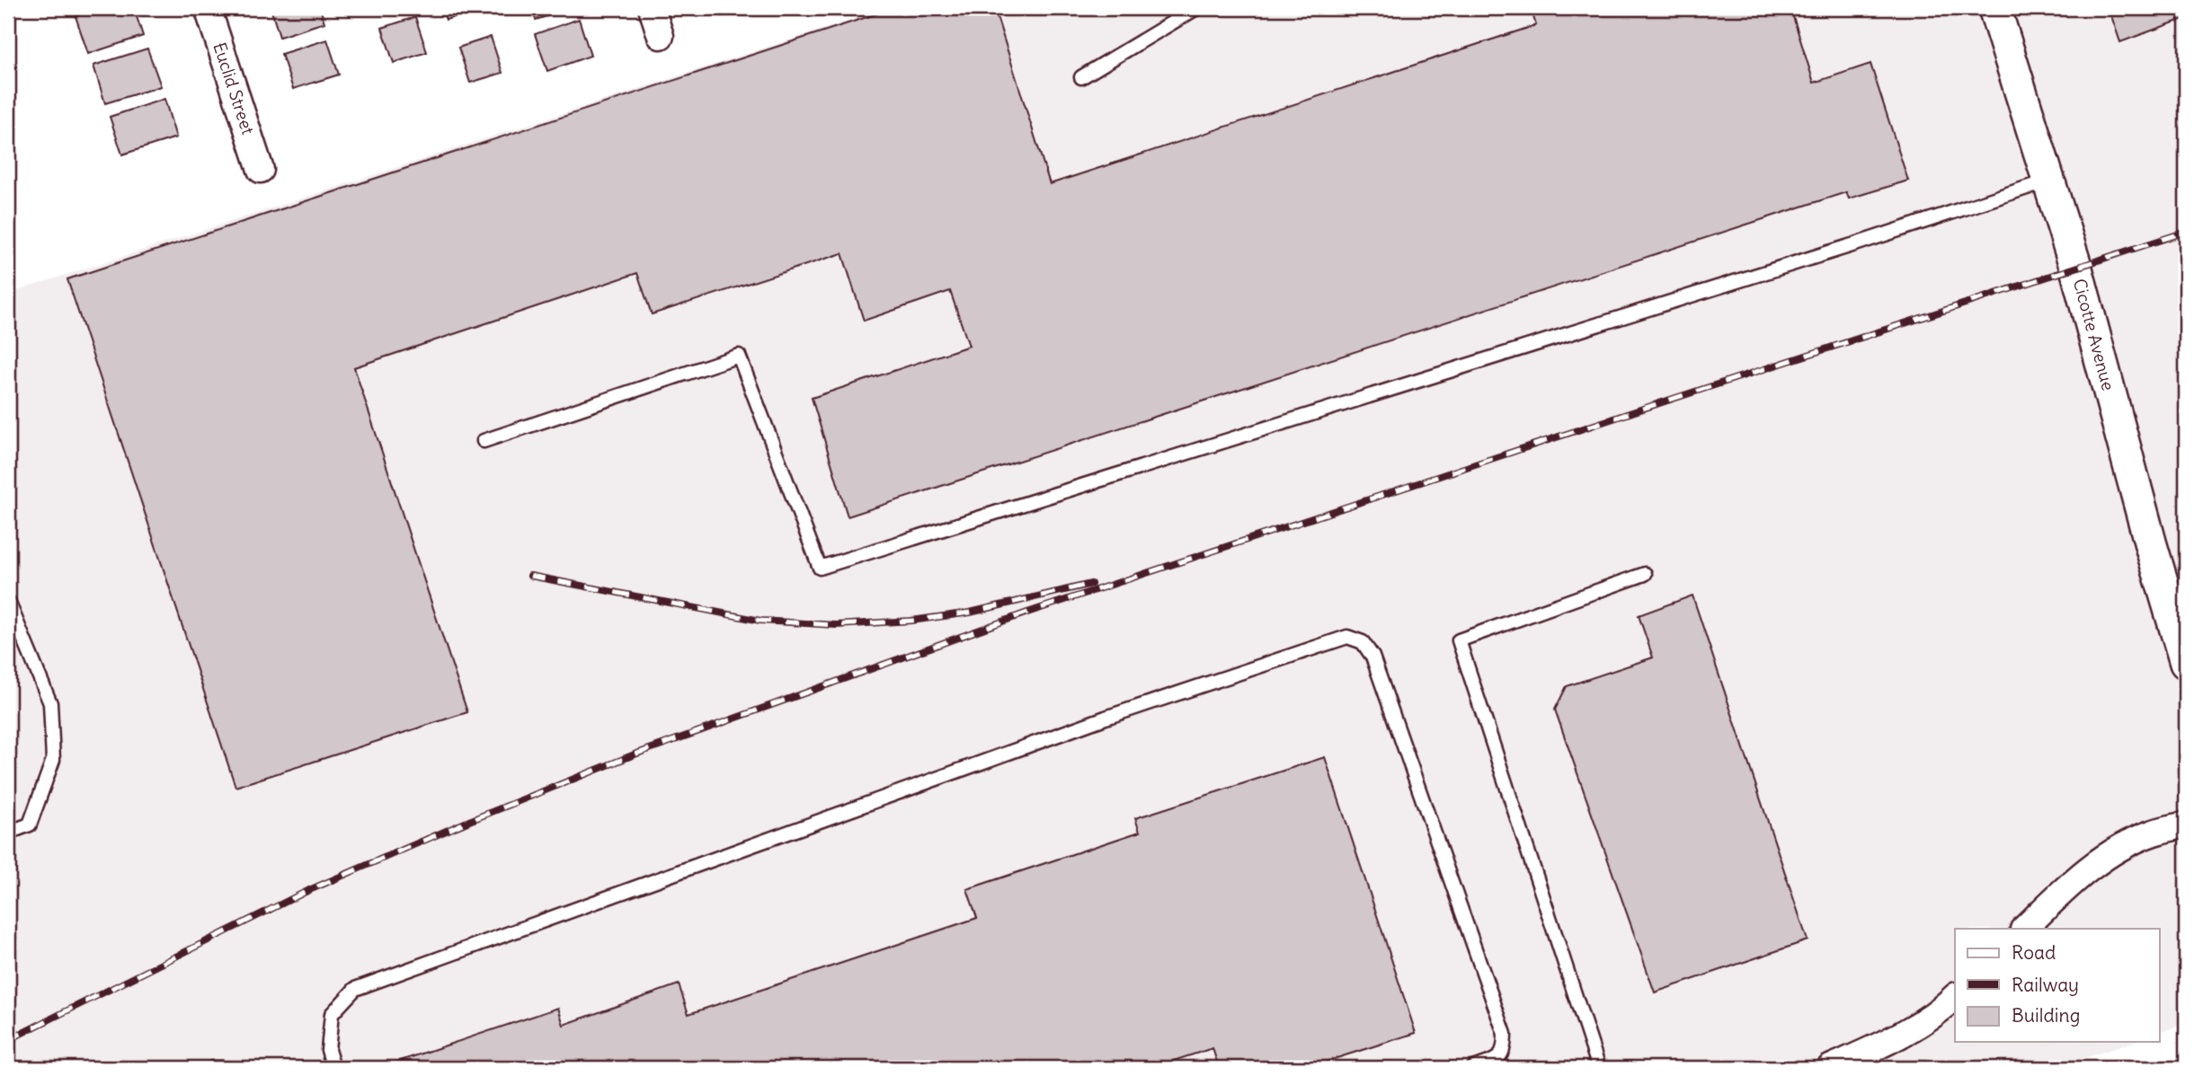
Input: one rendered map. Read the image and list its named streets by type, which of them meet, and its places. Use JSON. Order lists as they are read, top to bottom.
{
  "streets": {
    "street": ["Euclid Street", "Cicotte Avenue"]
  },
  "legend": ["Road", "Railway", "Building"]
}
